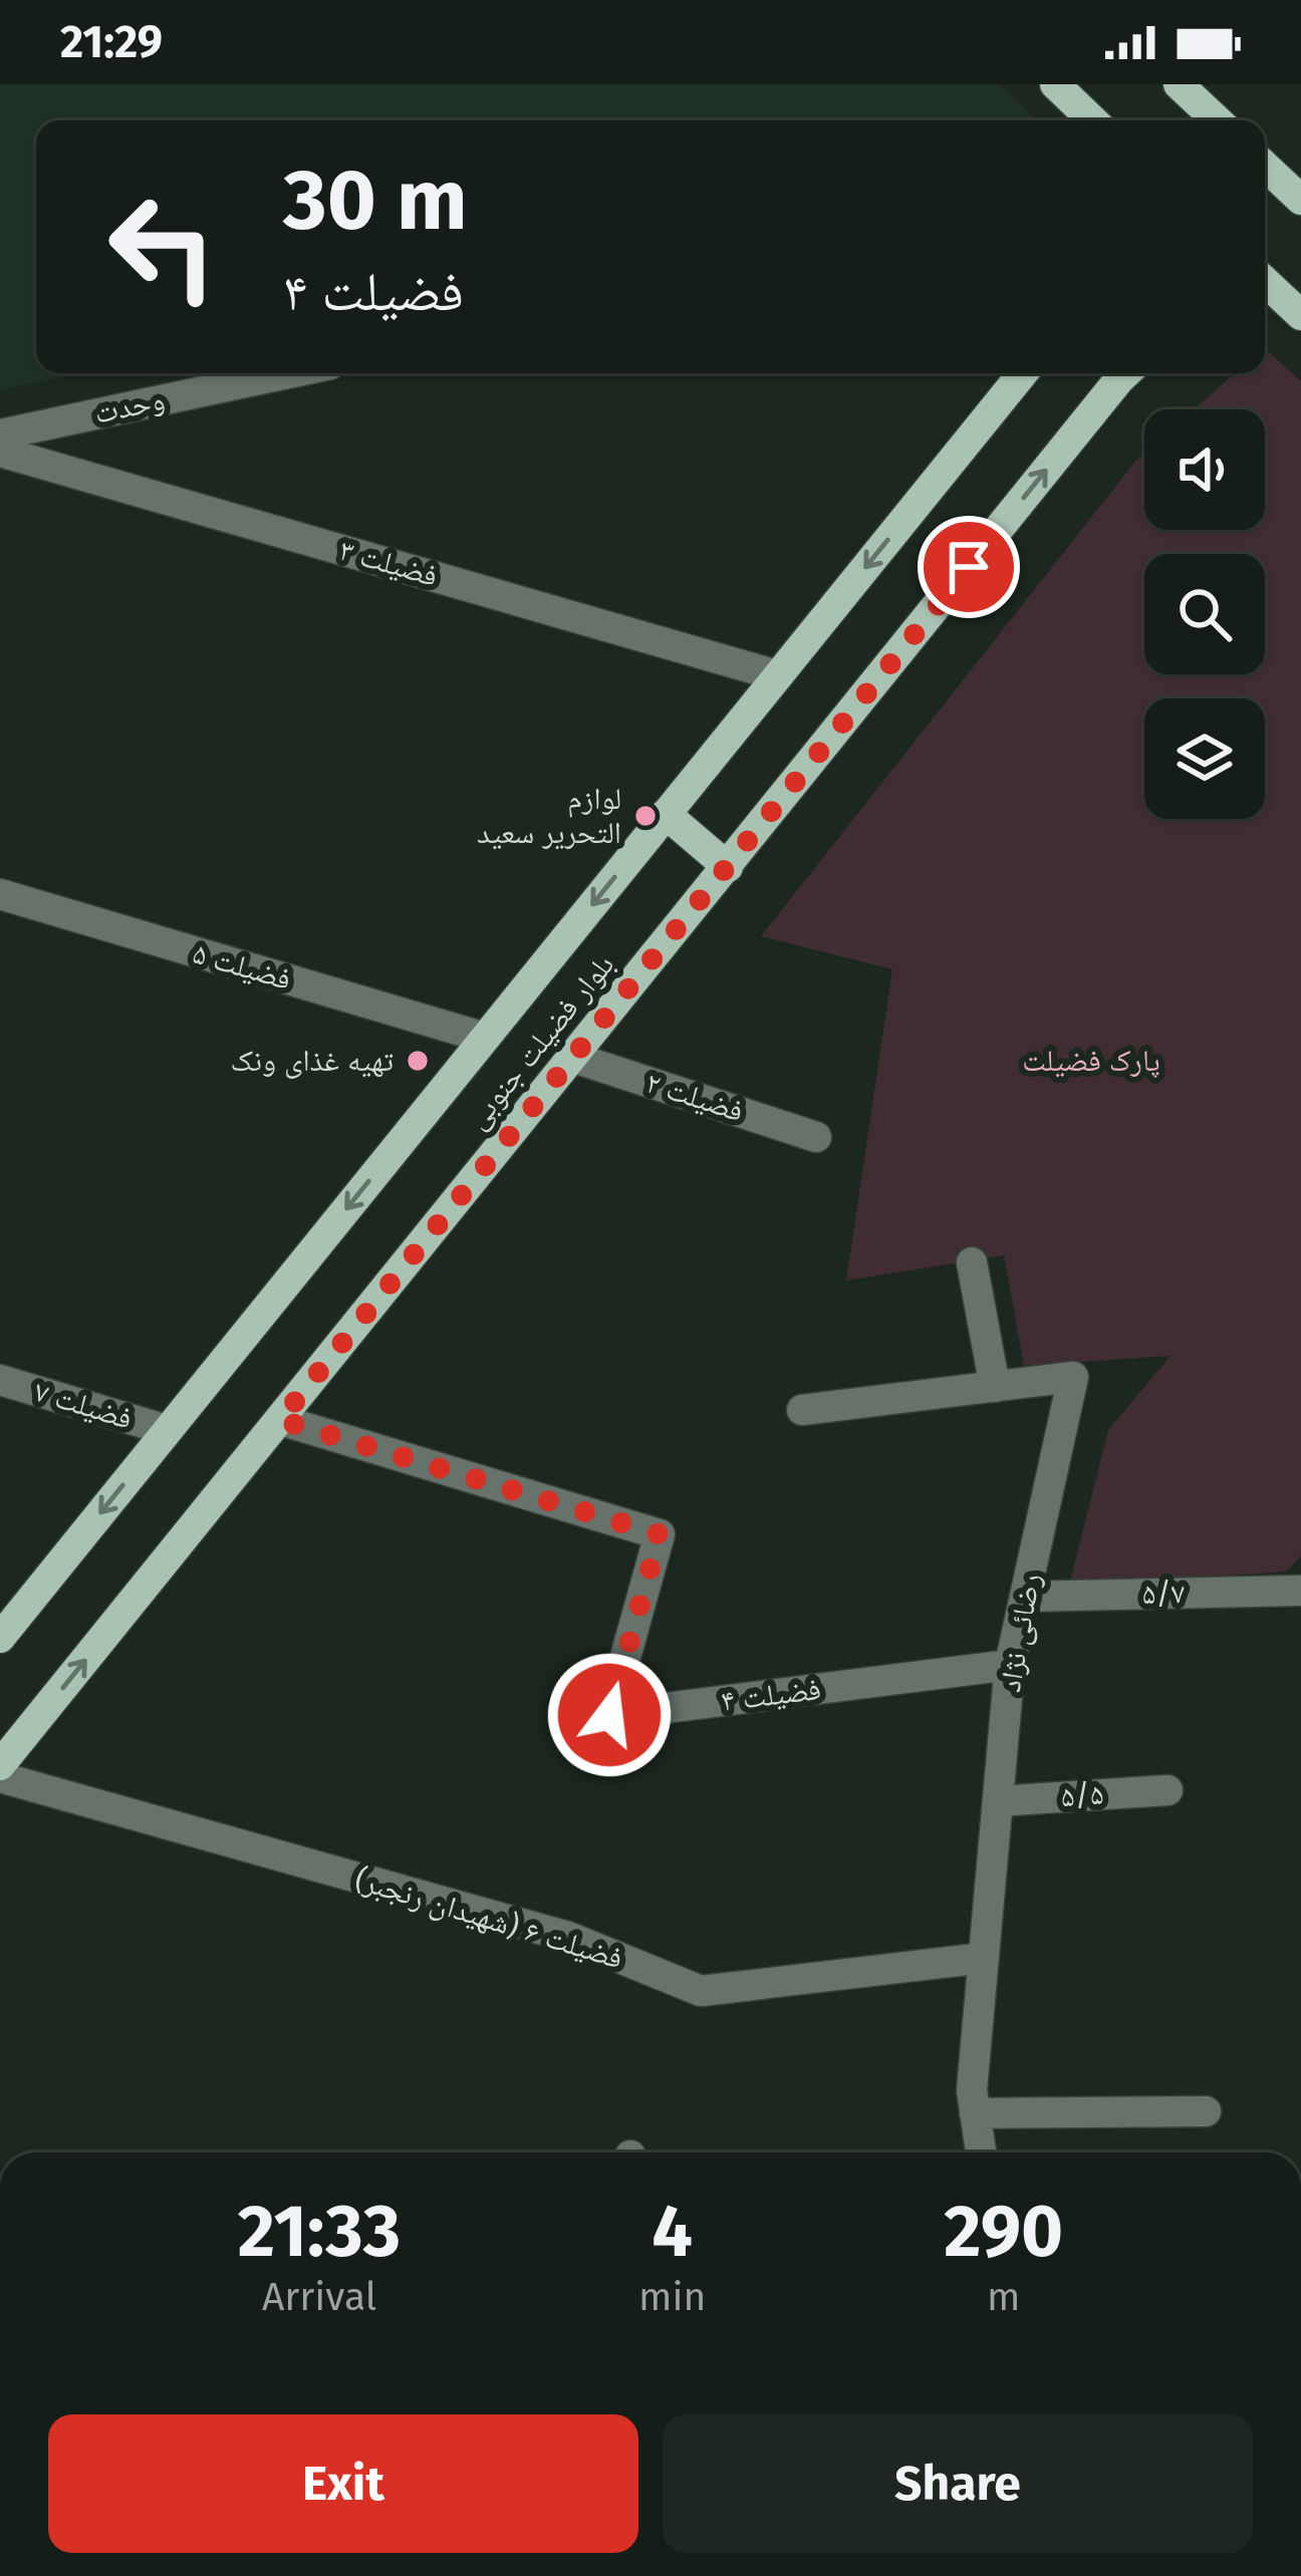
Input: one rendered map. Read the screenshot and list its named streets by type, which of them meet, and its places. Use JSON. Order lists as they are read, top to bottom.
{
  "streets": {
    "main road": ["بلوار فضیلت جنوبی"],
    "street": [
      "وحدت",
      "فضیلت ۳",
      "فضیلت ۵",
      "فضیلت ۲",
      "فضیلت ۷",
      "۵/۷",
      "رضائی نژاد",
      "فضیلت ۴",
      "۵/۵",
      "فضیلت ۶ (شهیدان رنجبر)"
    ]
  },
  "crossings": [
    ["فضیلت ۳", "بلوار فضیلت جنوبی"],
    ["فضیلت ۵", "بلوار فضیلت جنوبی"],
    ["بلوار فضیلت جنوبی", "فضیلت ۲"],
    ["بلوار فضیلت جنوبی", "فضیلت ۷"],
    ["بلوار فضیلت جنوبی", "فضیلت ۴"],
    ["۵/۷", "رضائی نژاد"],
    ["رضائی نژاد", "فضیلت ۴"],
    ["رضائی نژاد", "۵/۵"],
    ["رضائی نژاد", "فضیلت ۶ (شهیدان رنجبر)"]
  ],
  "parks": ["پارک فضیلت"],
  "places": ["لوازم التحریر سعید", "تهیه غذای ونک"],
  "page": {
    "status": "21:29",
    "turn": ["30 m", "فضیلت ۴"],
    "eta": [
      "21:33",
      "Arrival",
      "4",
      "min",
      "290",
      "m"
    ],
    "buttons": ["Exit", "Share"]
  }
}
